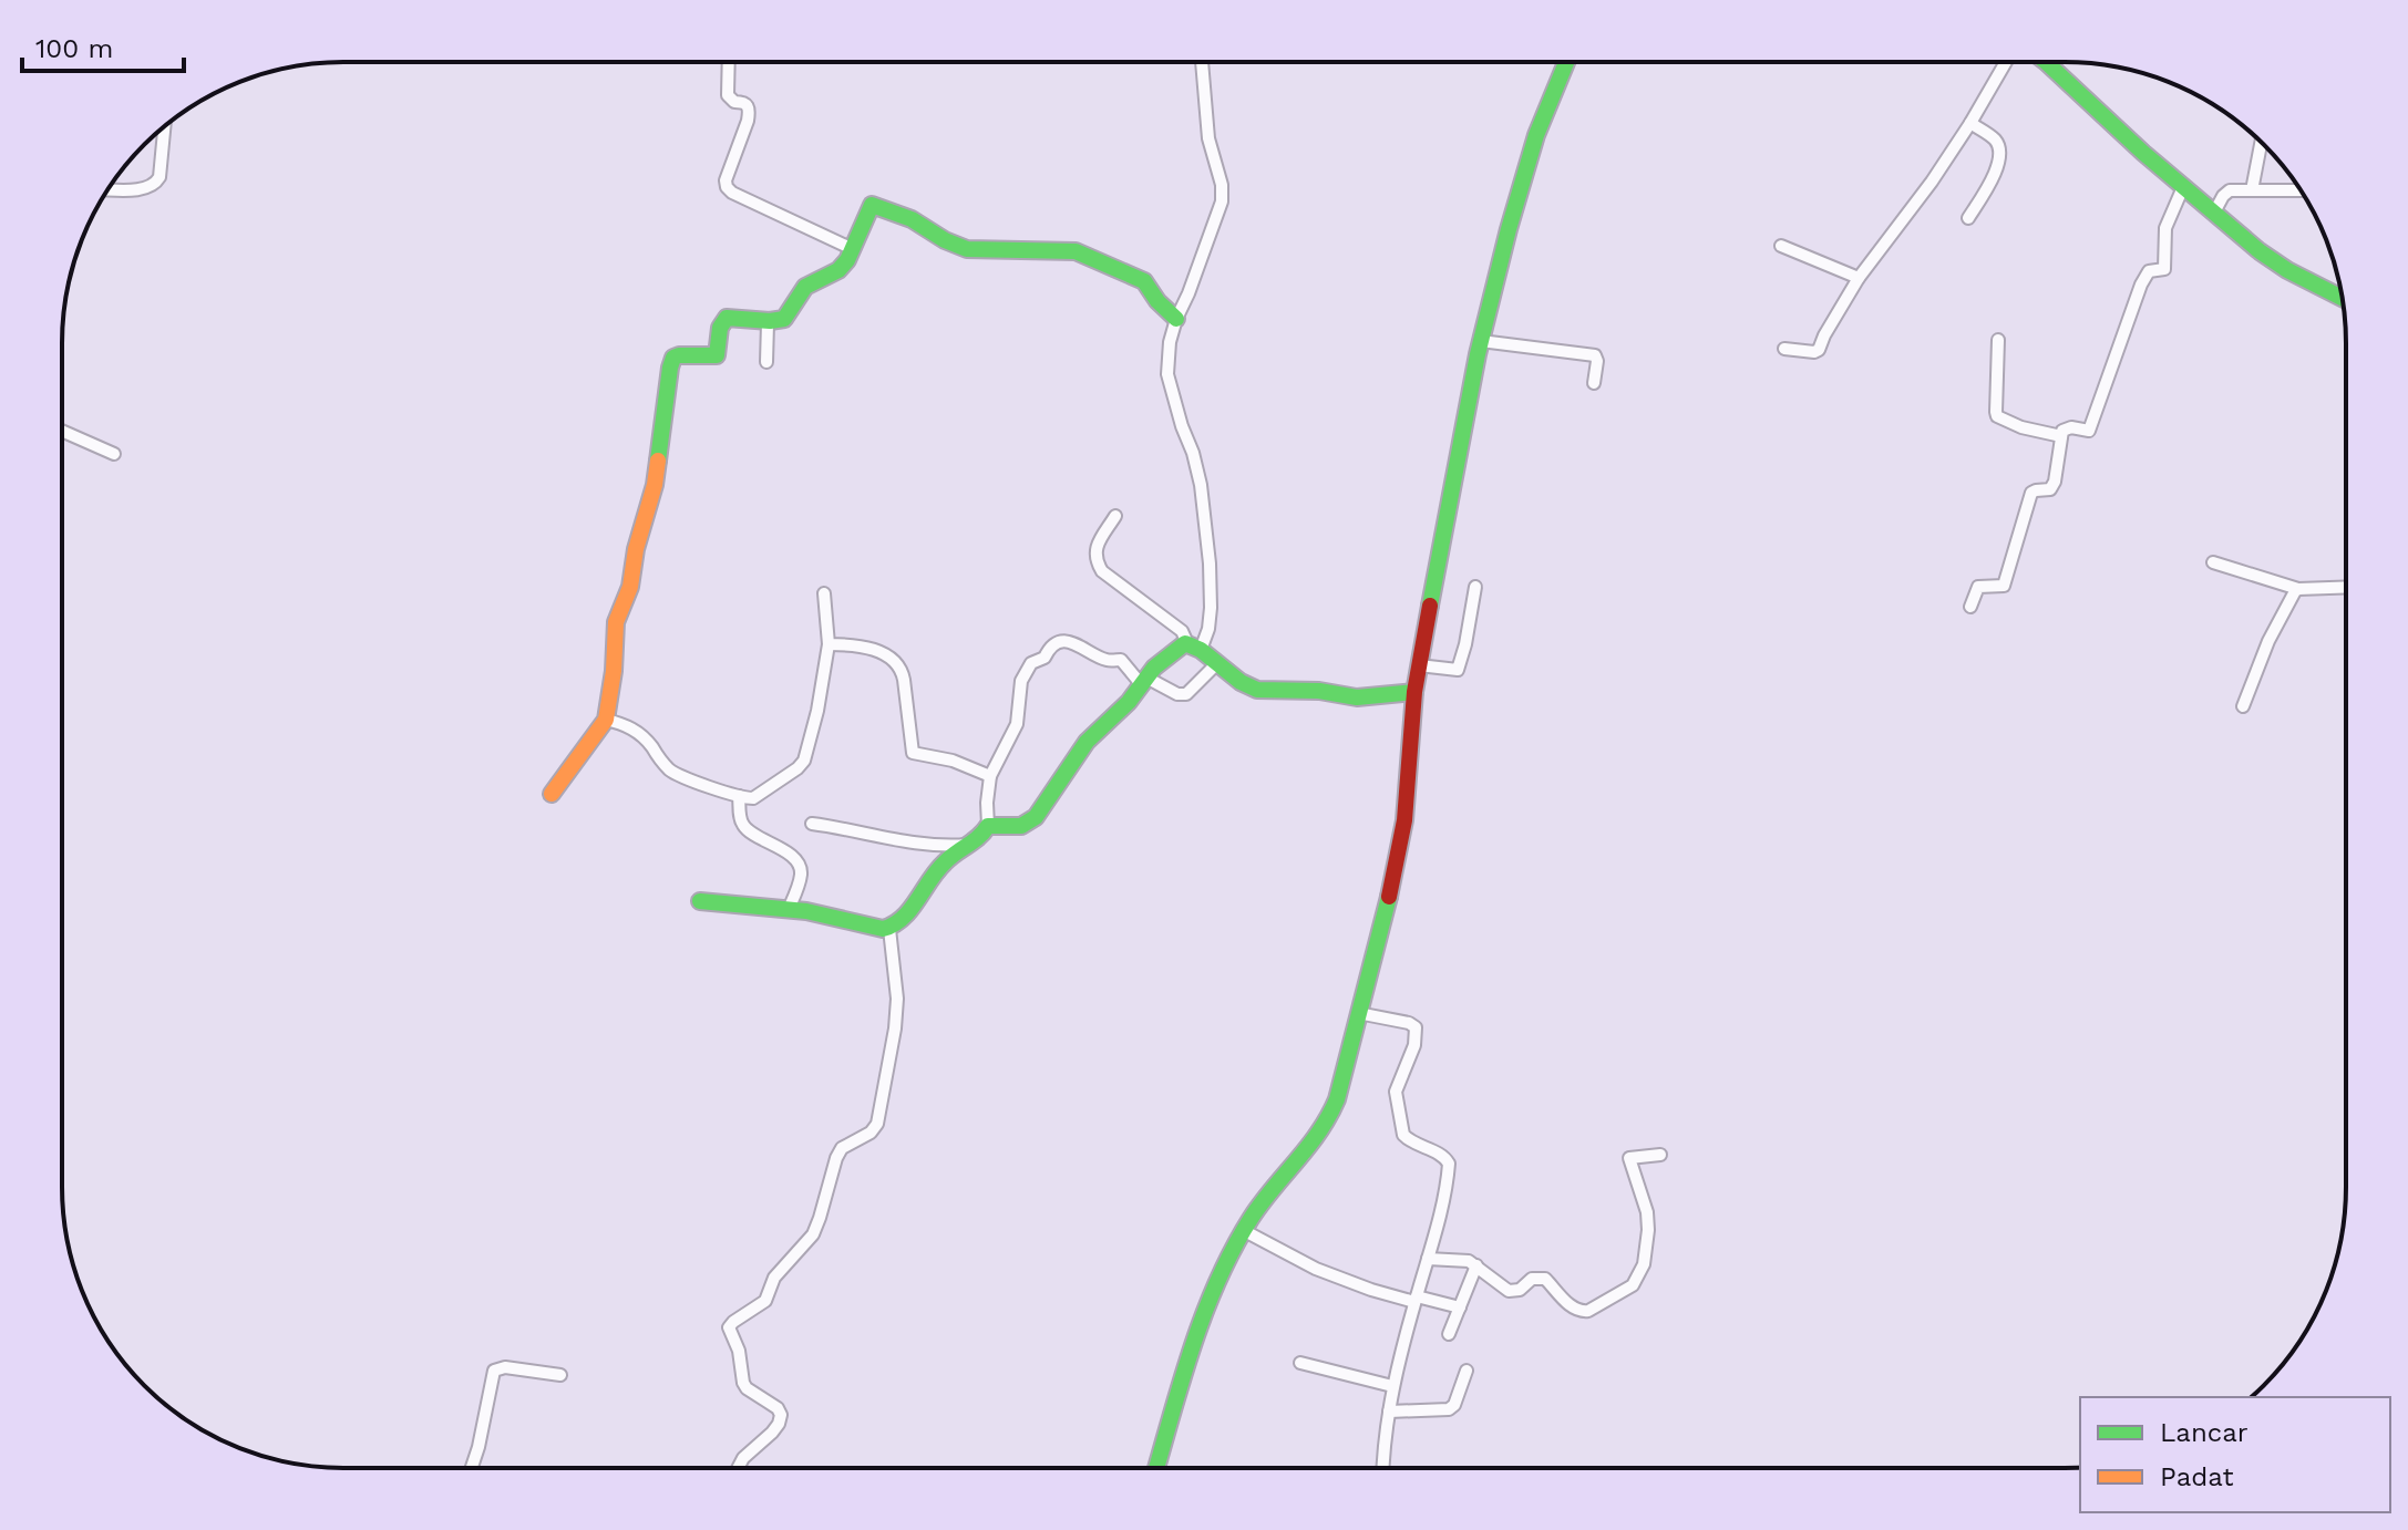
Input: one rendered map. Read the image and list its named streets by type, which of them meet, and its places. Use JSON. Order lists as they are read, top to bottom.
{
  "legend": ["Lancar", "Padat"],
  "scale_bar": "100 m"
}
